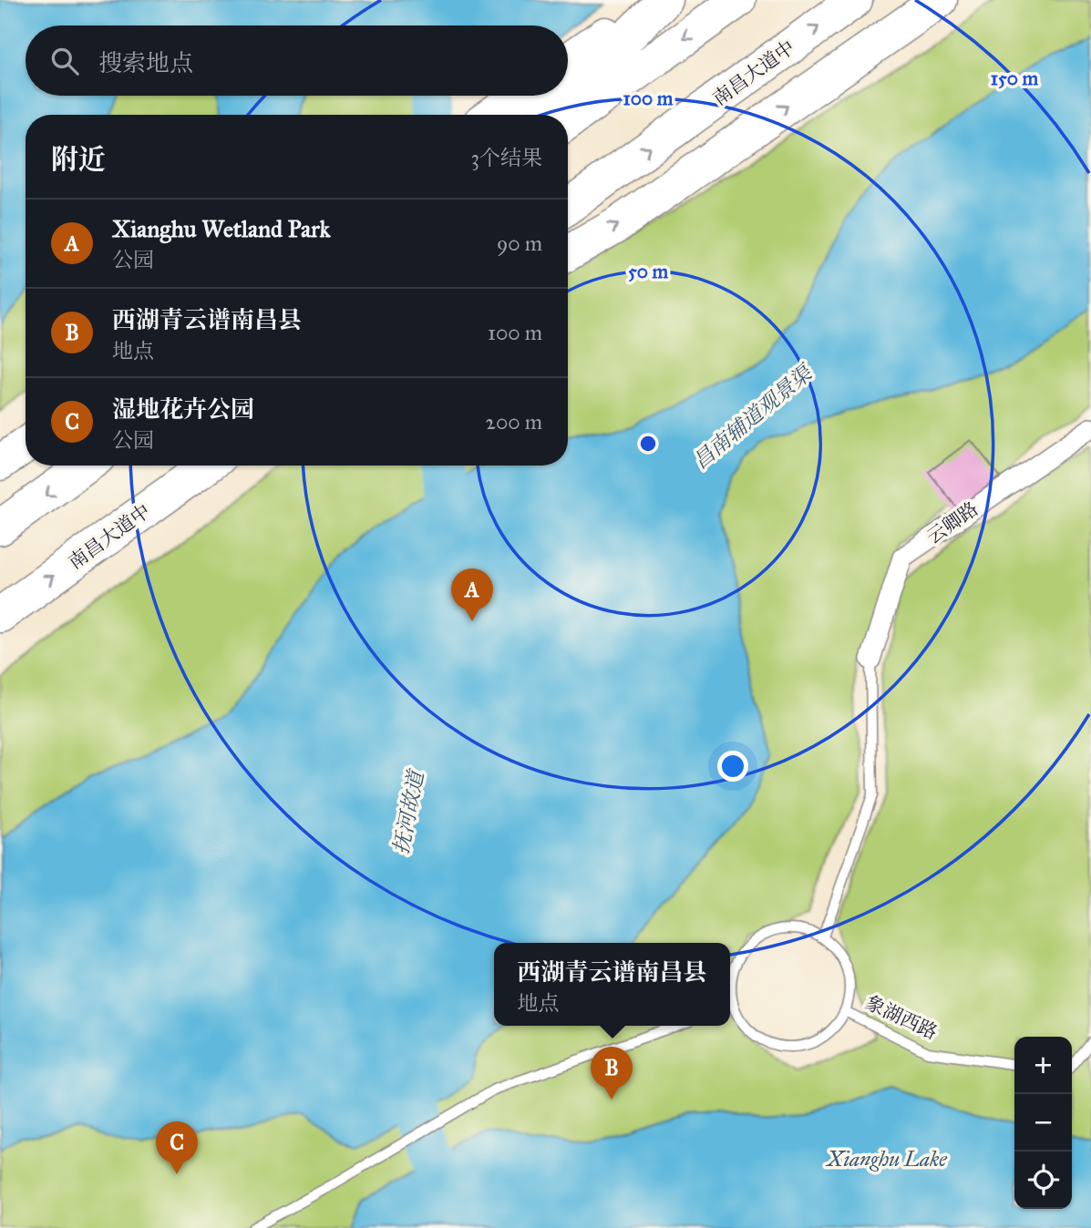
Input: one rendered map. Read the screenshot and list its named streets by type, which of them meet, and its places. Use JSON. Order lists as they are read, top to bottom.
{
  "streets": {
    "highway": ["南昌大道中"],
    "street": ["云卿路"],
    "lane": ["象湖西路"]
  },
  "water": ["昌南辅道观景渠", "抚河故道", "Xianghu Lake"],
  "page": {
    "search": "搜索地点",
    "heading": ["附近", "3个结果"],
    "list": [
      {
        "mark": "A",
        "name": "Xianghu Wetland Park",
        "note": "公园",
        "value": "90 m"
      },
      {
        "mark": "B",
        "name": "西湖青云谱南昌县",
        "note": "地点",
        "value": "100 m"
      },
      {
        "mark": "C",
        "name": "湿地花卉公园",
        "note": "公园",
        "value": "200 m"
      }
    ],
    "pins": ["A", "B", "C"],
    "popup": ["西湖青云谱南昌县", "地点"],
    "map_buttons": ["+", "−"]
  },
  "rings": ["150 m", "100 m", "50 m"]
}
